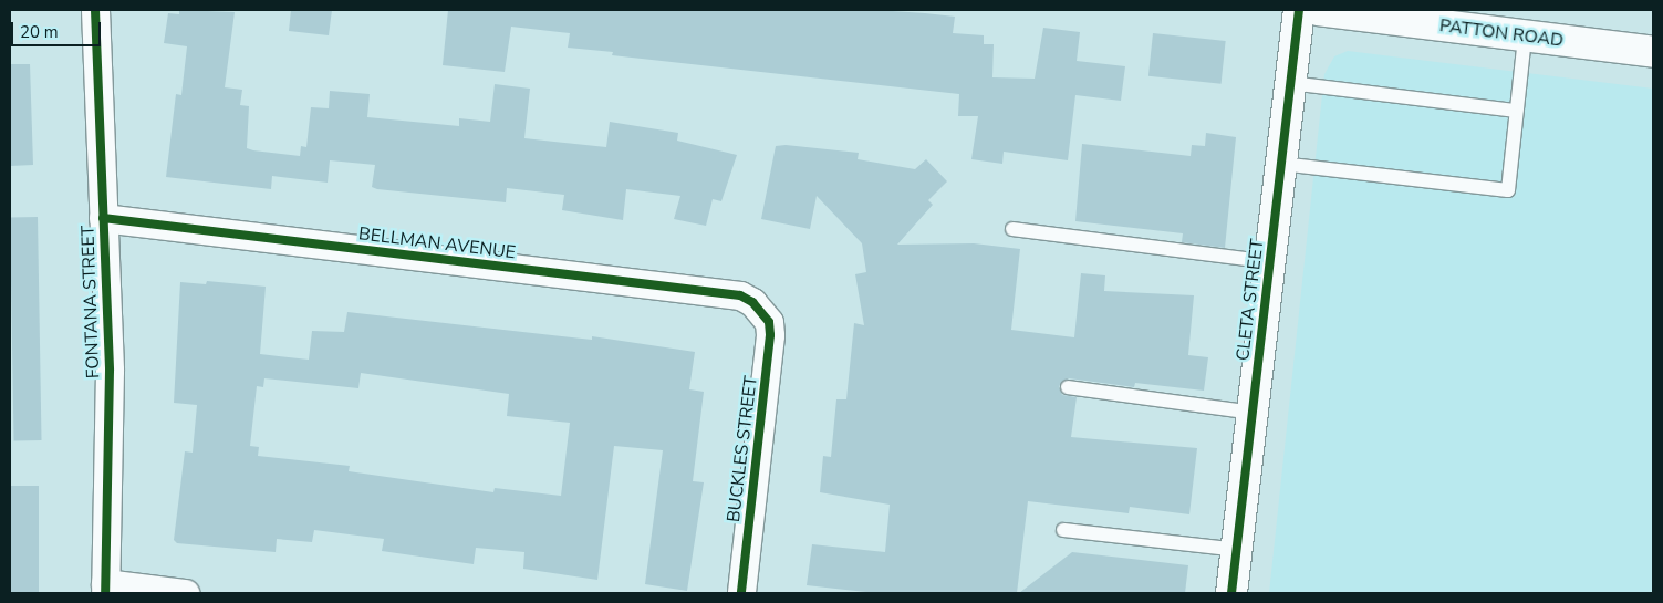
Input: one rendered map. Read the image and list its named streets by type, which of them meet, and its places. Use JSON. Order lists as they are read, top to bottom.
{
  "streets": {
    "street": [
      "PATTON ROAD",
      "BELLMAN AVENUE",
      "CLETA STREET",
      "FONTANA STREET",
      "BUCKLES STREET"
    ]
  },
  "crossings": [
    ["BELLMAN AVENUE", "FONTANA STREET"],
    ["BELLMAN AVENUE", "BUCKLES STREET"]
  ],
  "scale_bar": "20 m"
}
